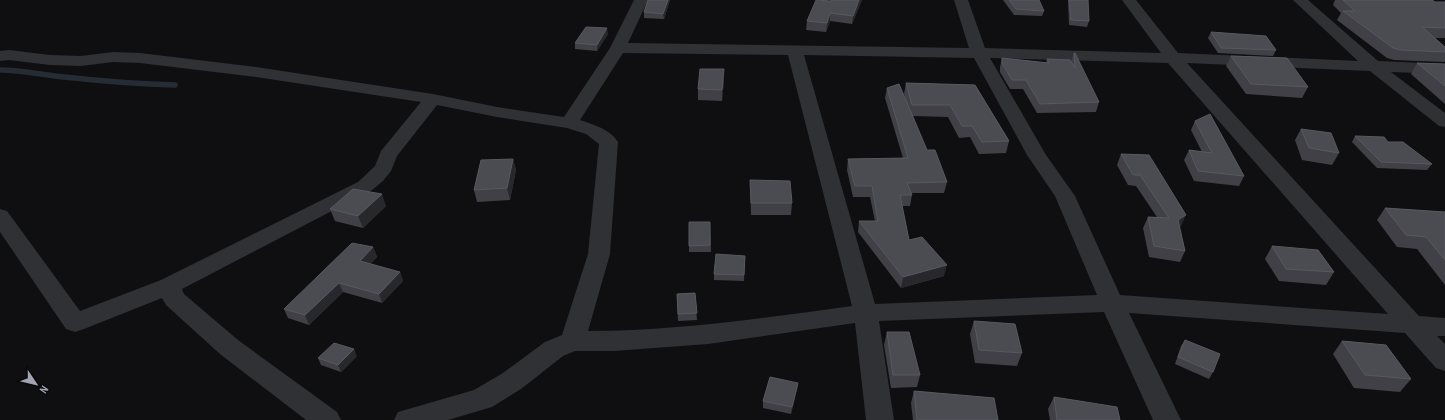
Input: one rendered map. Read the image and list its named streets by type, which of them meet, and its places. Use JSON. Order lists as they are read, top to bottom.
{
  "north": "bottom right"
}
